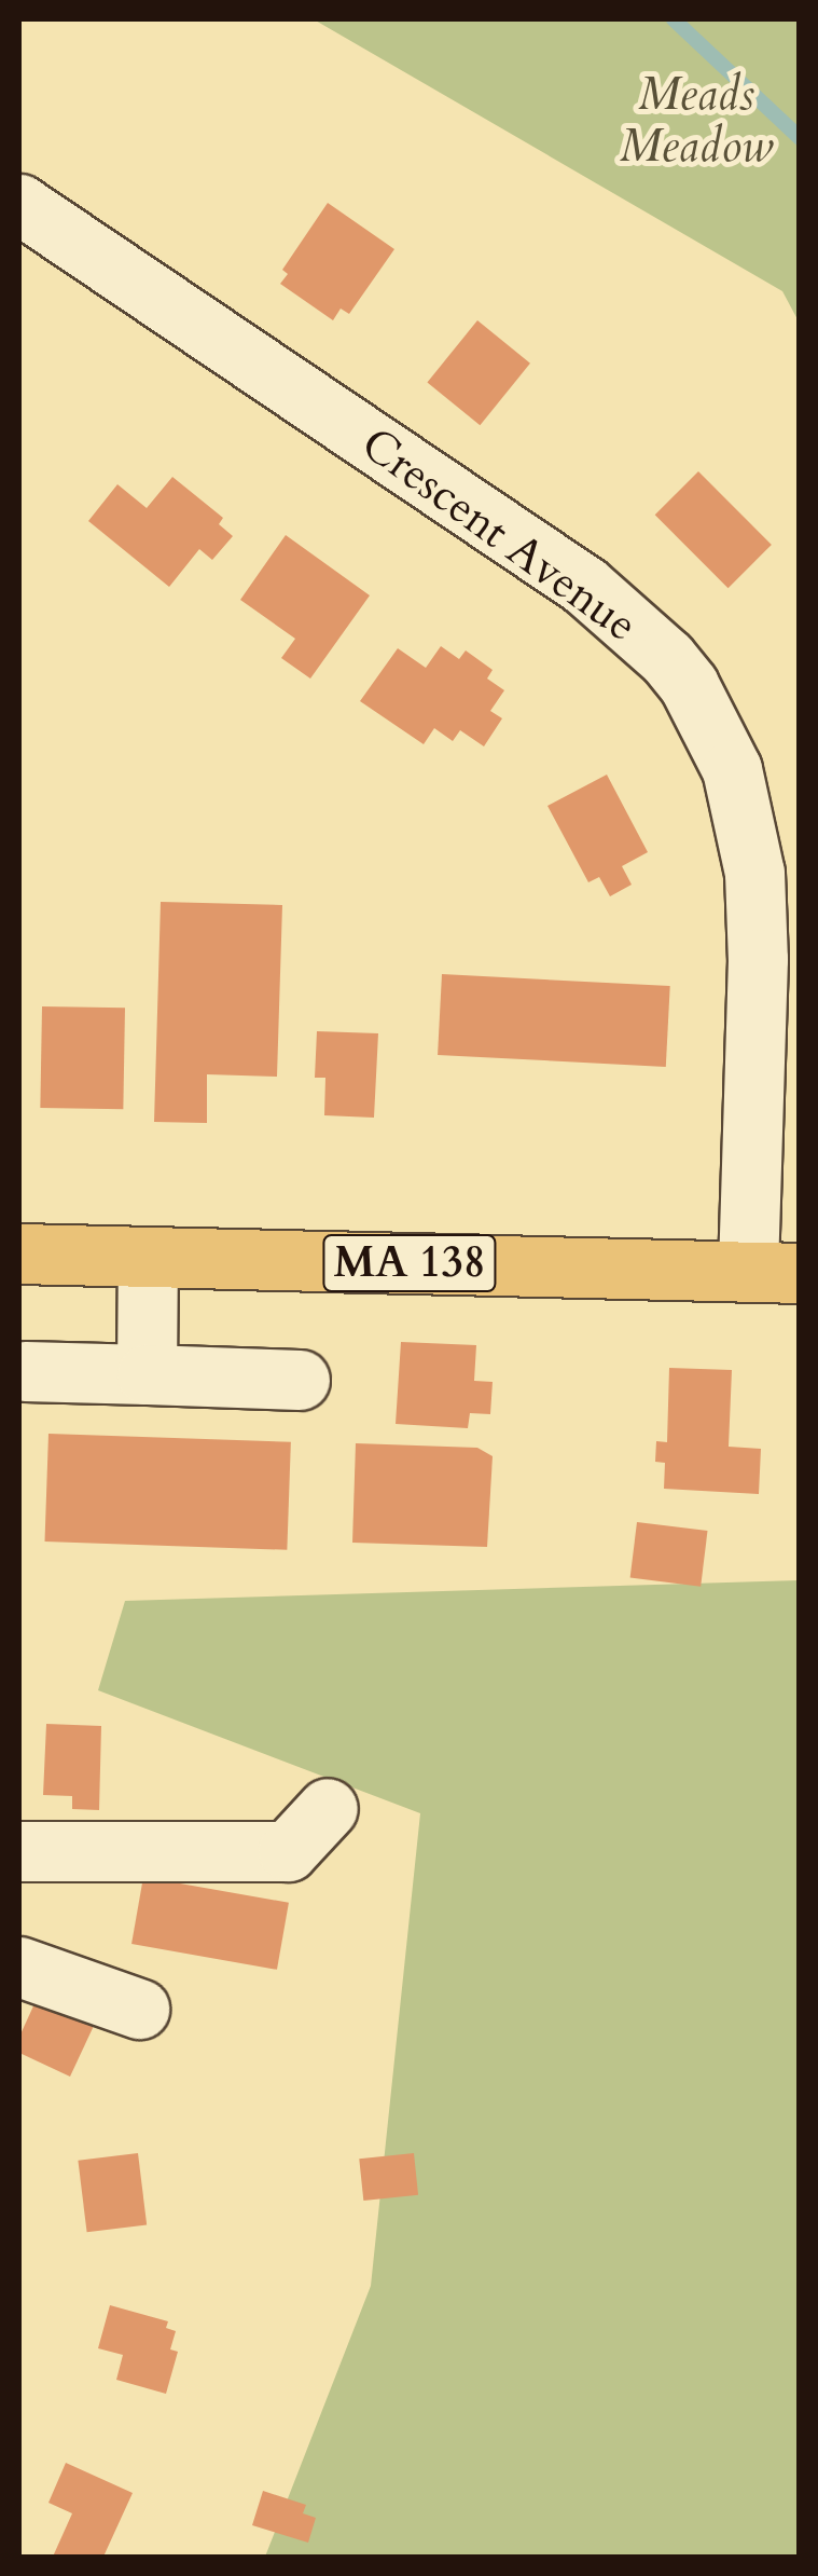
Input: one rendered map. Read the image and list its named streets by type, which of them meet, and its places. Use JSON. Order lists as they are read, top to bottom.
{
  "streets": {
    "main road": ["MA 138"],
    "street": ["Crescent Avenue"]
  },
  "crossings": [
    ["Crescent Avenue", "MA 138"]
  ],
  "parks": ["Meads Meadow"]
}
